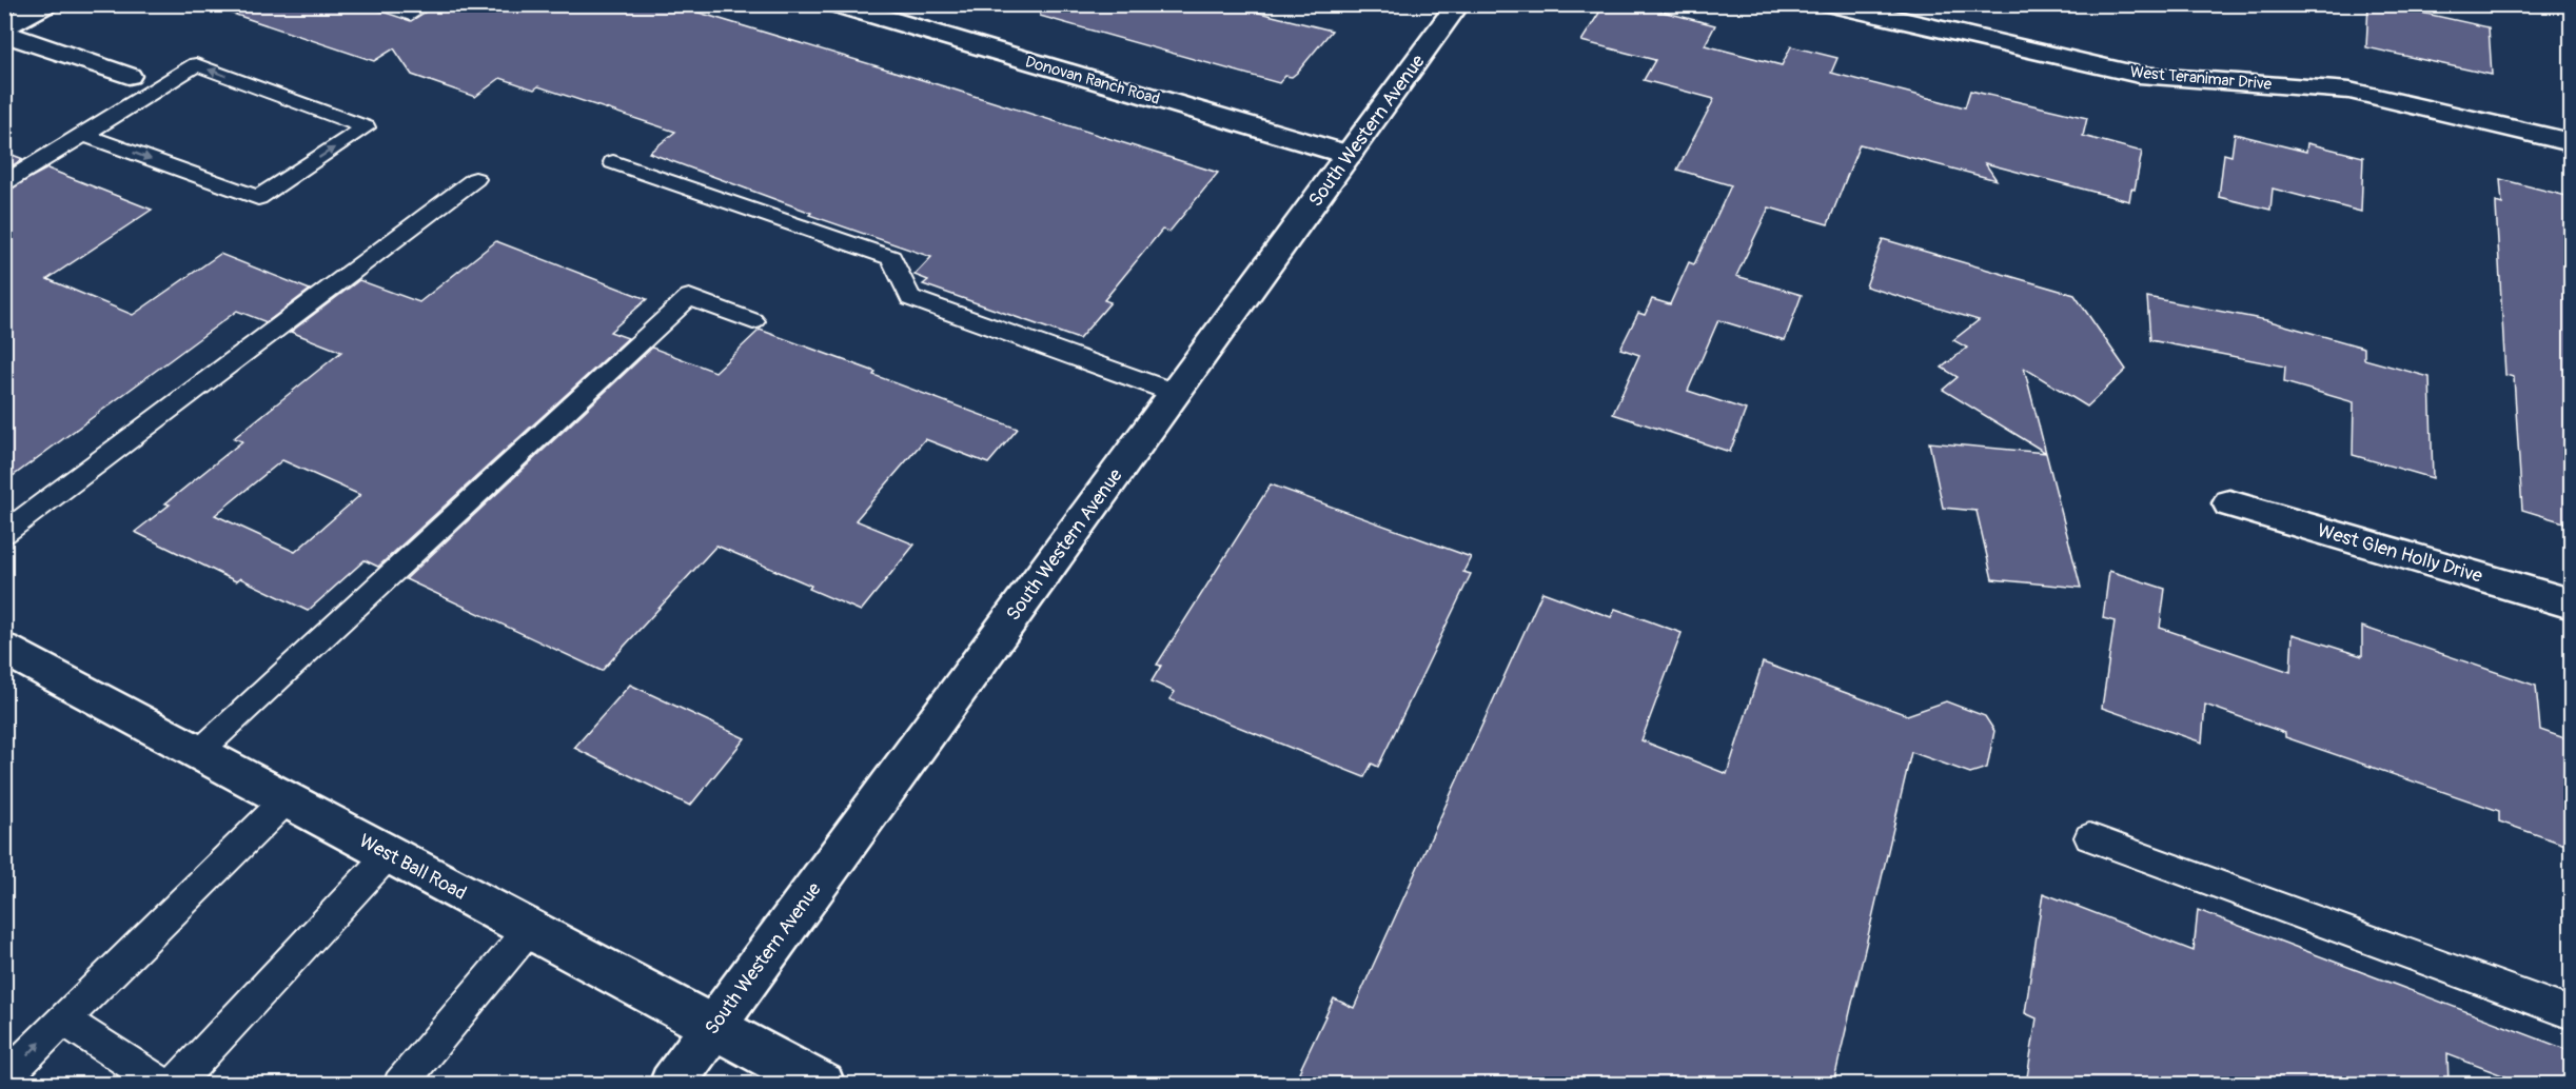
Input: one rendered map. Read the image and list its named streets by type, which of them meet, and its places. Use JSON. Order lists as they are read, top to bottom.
{
  "streets": {
    "street": [
      "West Teranimar Drive",
      "Donovan Ranch Road",
      "South Western Avenue",
      "West Glen Holly Drive",
      "West Ball Road"
    ]
  },
  "crossings": [
    ["Donovan Ranch Road", "South Western Avenue"],
    ["South Western Avenue", "West Ball Road"]
  ]
}
